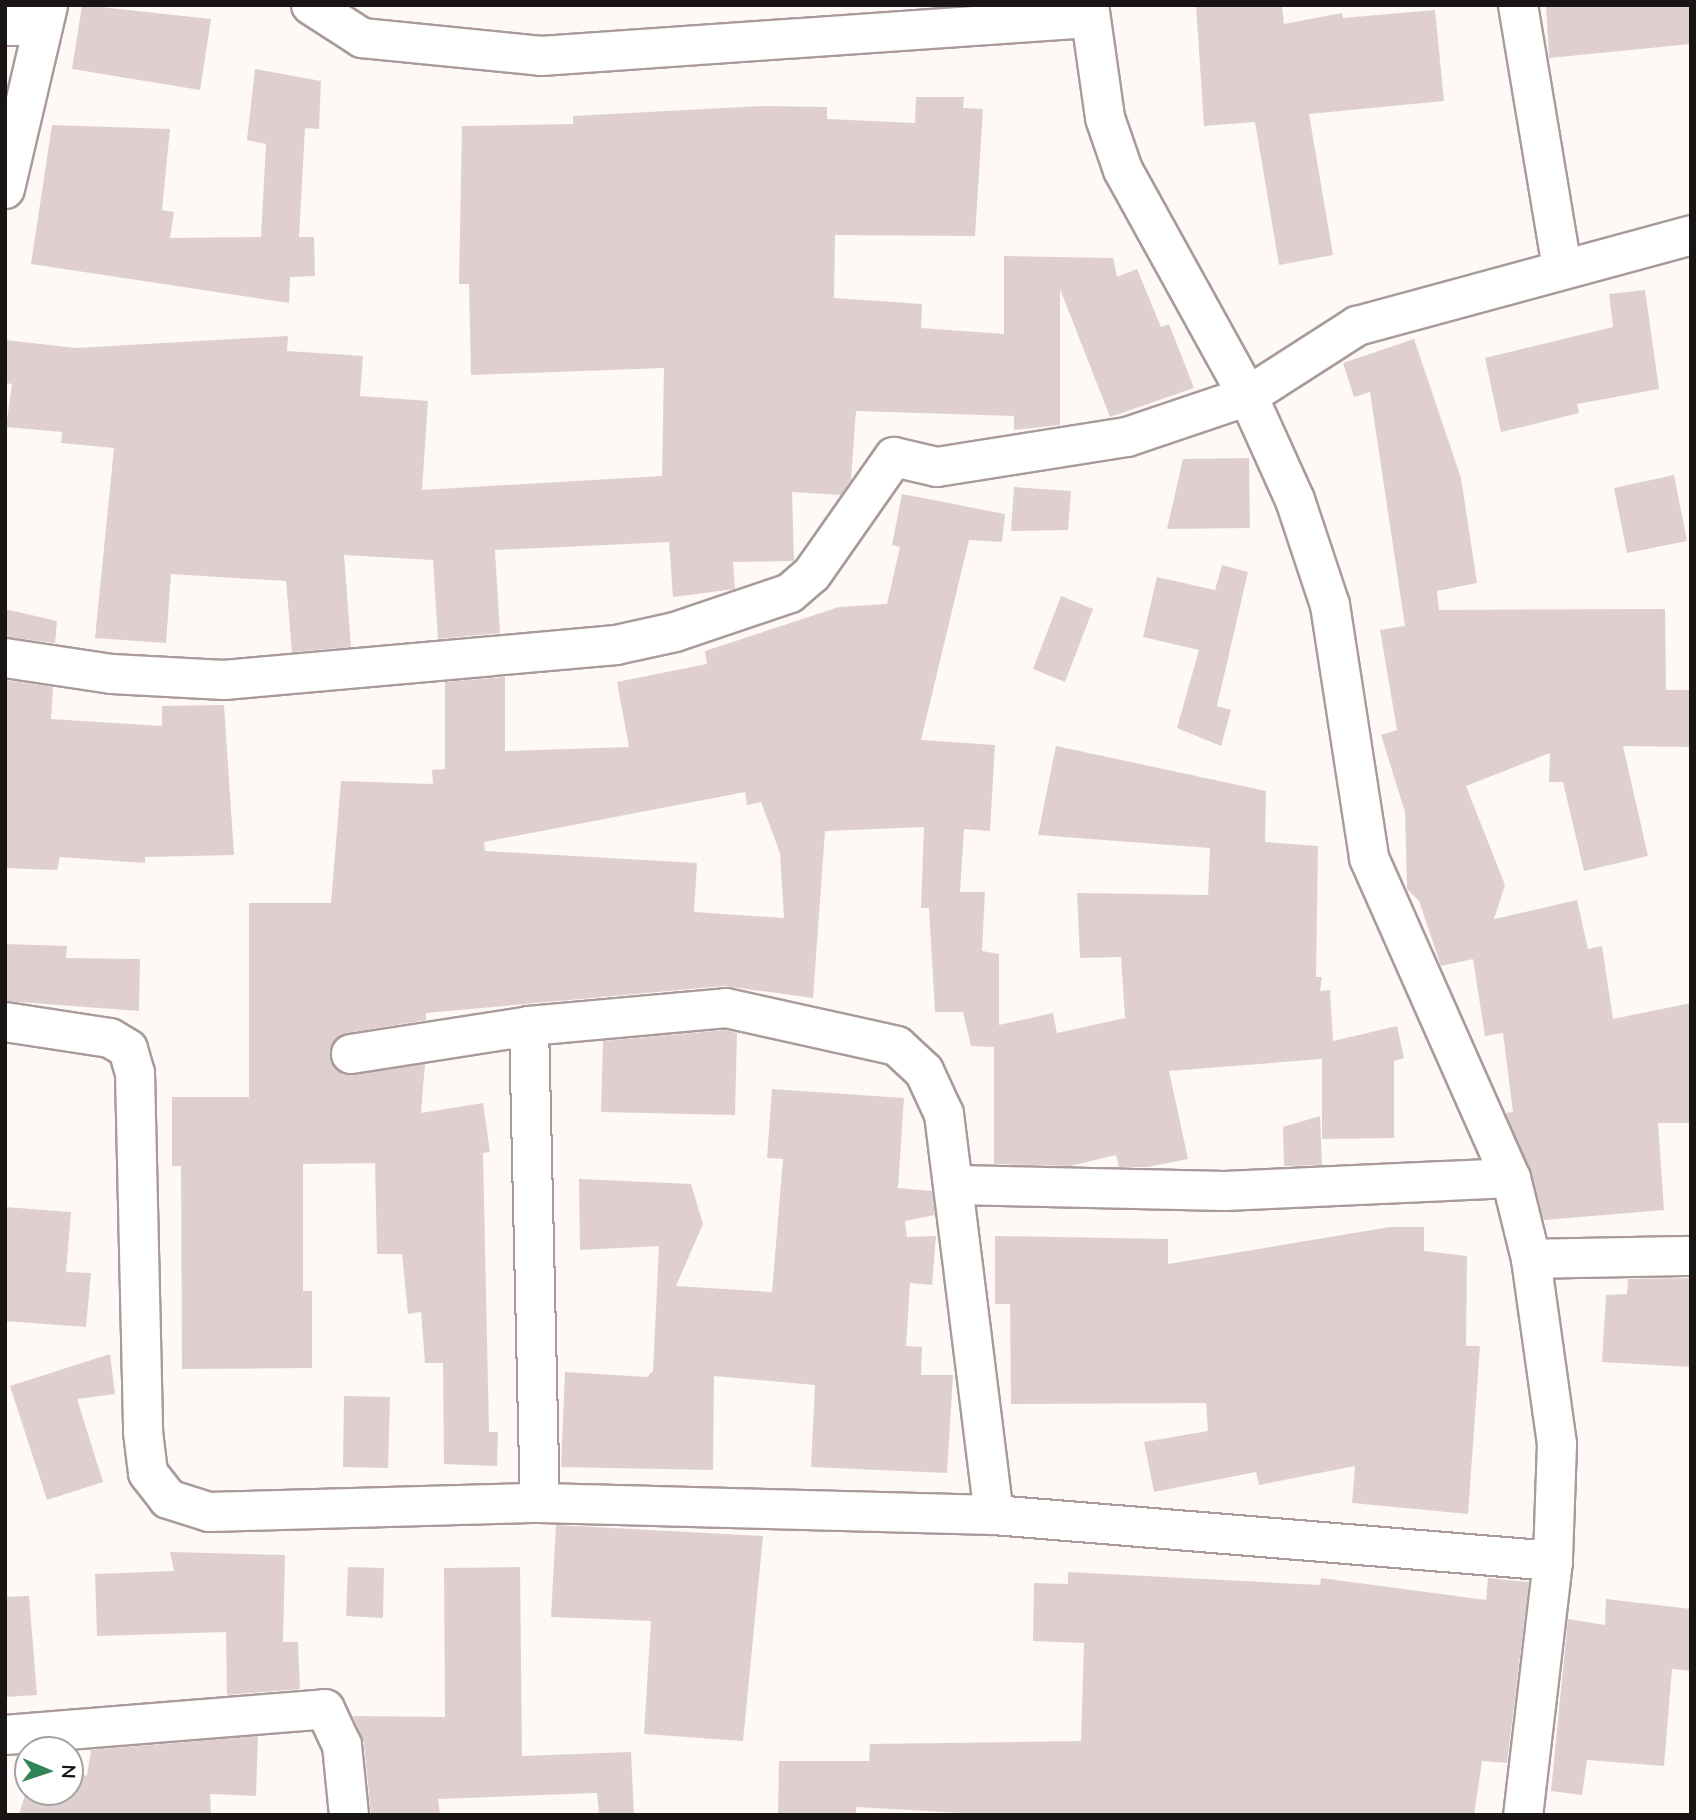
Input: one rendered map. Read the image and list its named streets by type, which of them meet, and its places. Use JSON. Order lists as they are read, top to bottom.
{
  "north": "right"
}
